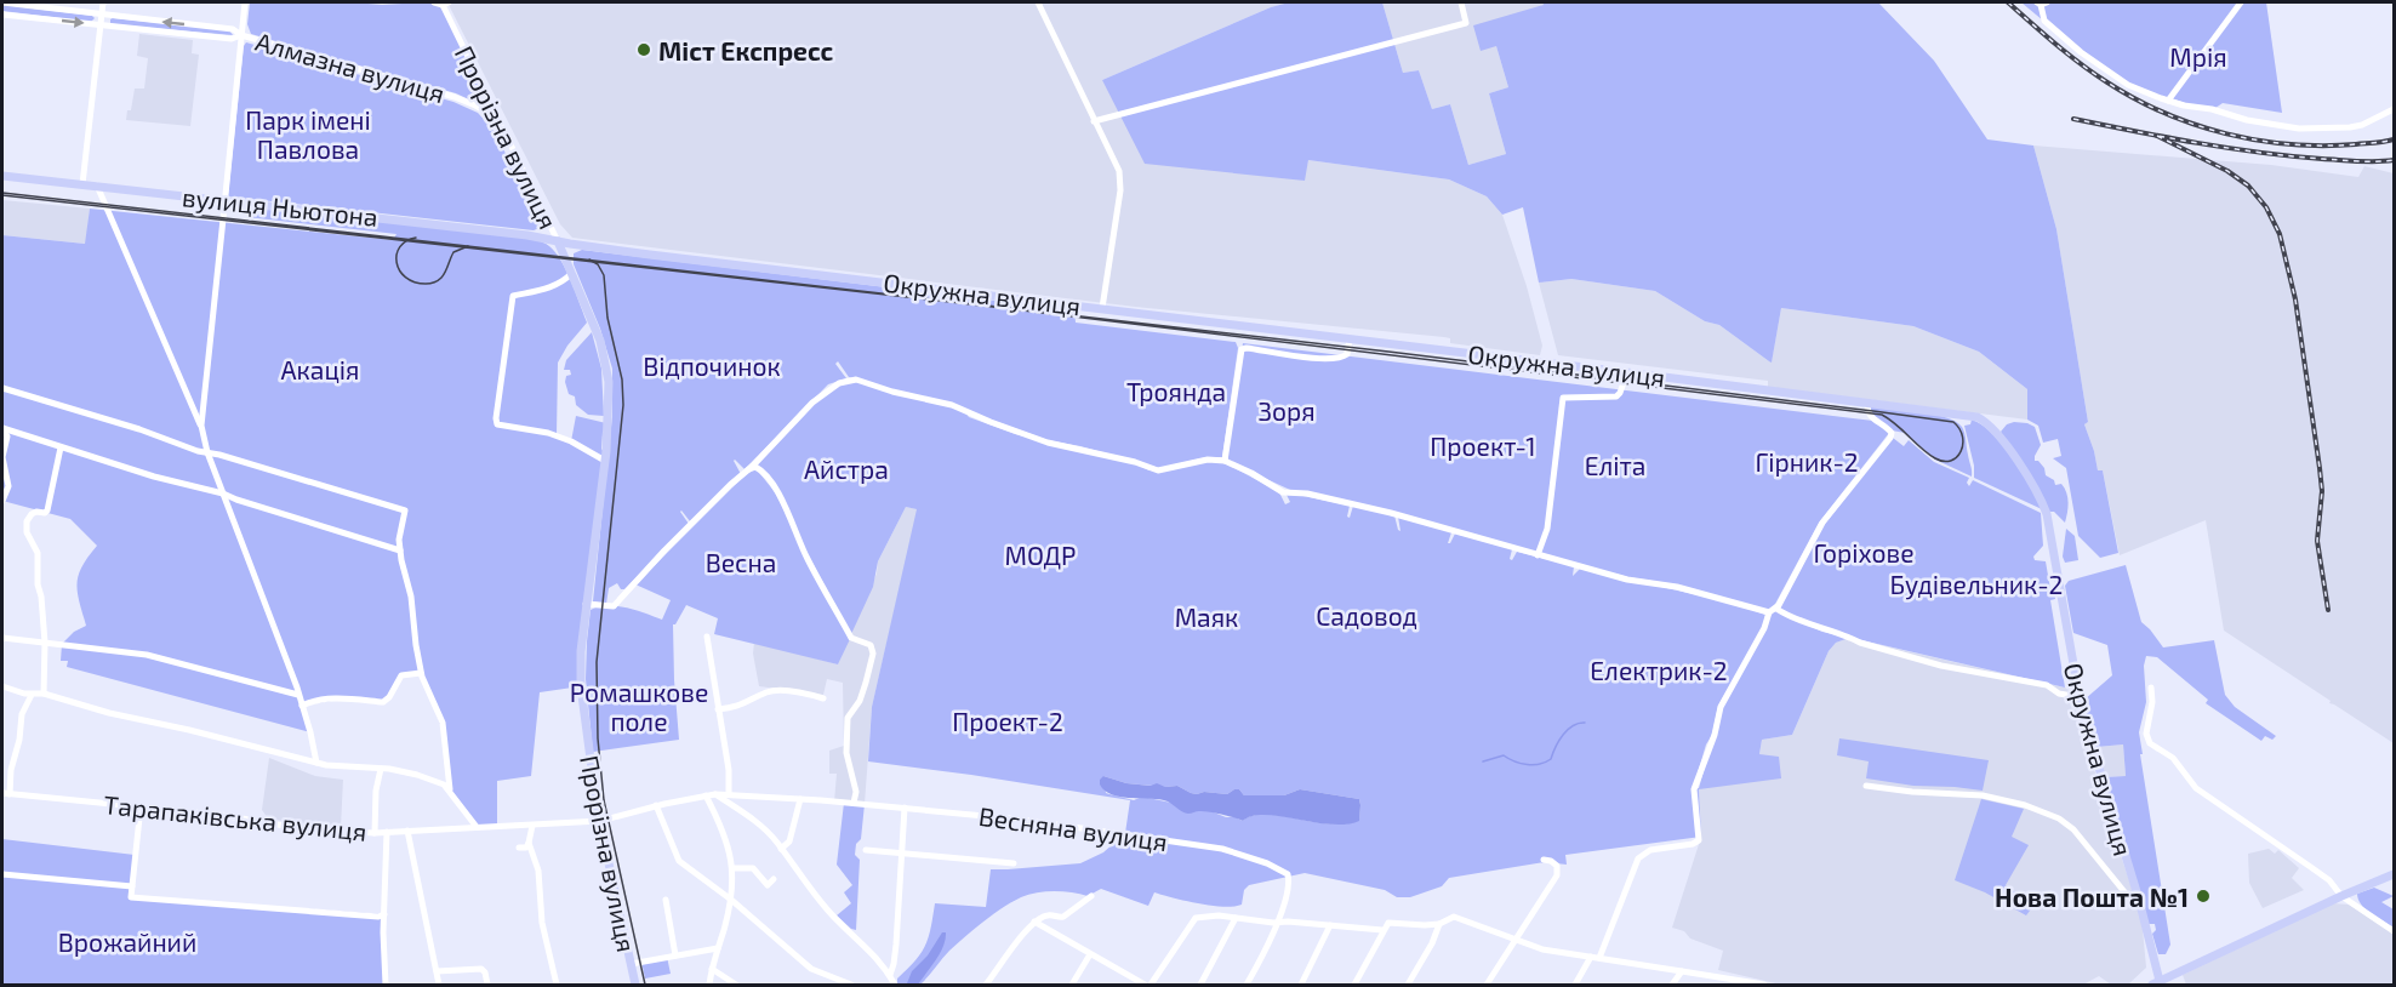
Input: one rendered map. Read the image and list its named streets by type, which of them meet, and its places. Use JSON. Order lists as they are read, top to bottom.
{
  "streets": {
    "main road": ["Прорізна вулиця", "вулиця Ньютона", "Окружна вулиця"],
    "street": ["Алмазна вулиця", "Тарапаківська вулиця", "Весняна вулиця"]
  },
  "crossings": [
    ["Алмазна вулиця", "Прорізна вулиця"],
    ["Прорізна вулиця", "вулиця Ньютона"],
    ["Прорізна вулиця", "Окружна вулиця"],
    ["Прорізна вулиця", "Тарапаківська вулиця"],
    ["вулиця Ньютона", "Окружна вулиця"],
    ["Тарапаківська вулиця", "Весняна вулиця"]
  ],
  "parks": [
    "Мрія",
    "Парк імені Павлова",
    "Відпочинок",
    "Акація",
    "Троянда",
    "Зоря",
    "Проект-1",
    "Гірник-2",
    "Еліта",
    "Айстра",
    "Горіхове",
    "МОДР",
    "Весна",
    "Будівельник-2",
    "Садовод",
    "Маяк",
    "Електрик-2",
    "Ромашкове поле",
    "Проект-2",
    "Врожайний"
  ],
  "places": ["Міст Експресс", "Нова Пошта №1"]
}
